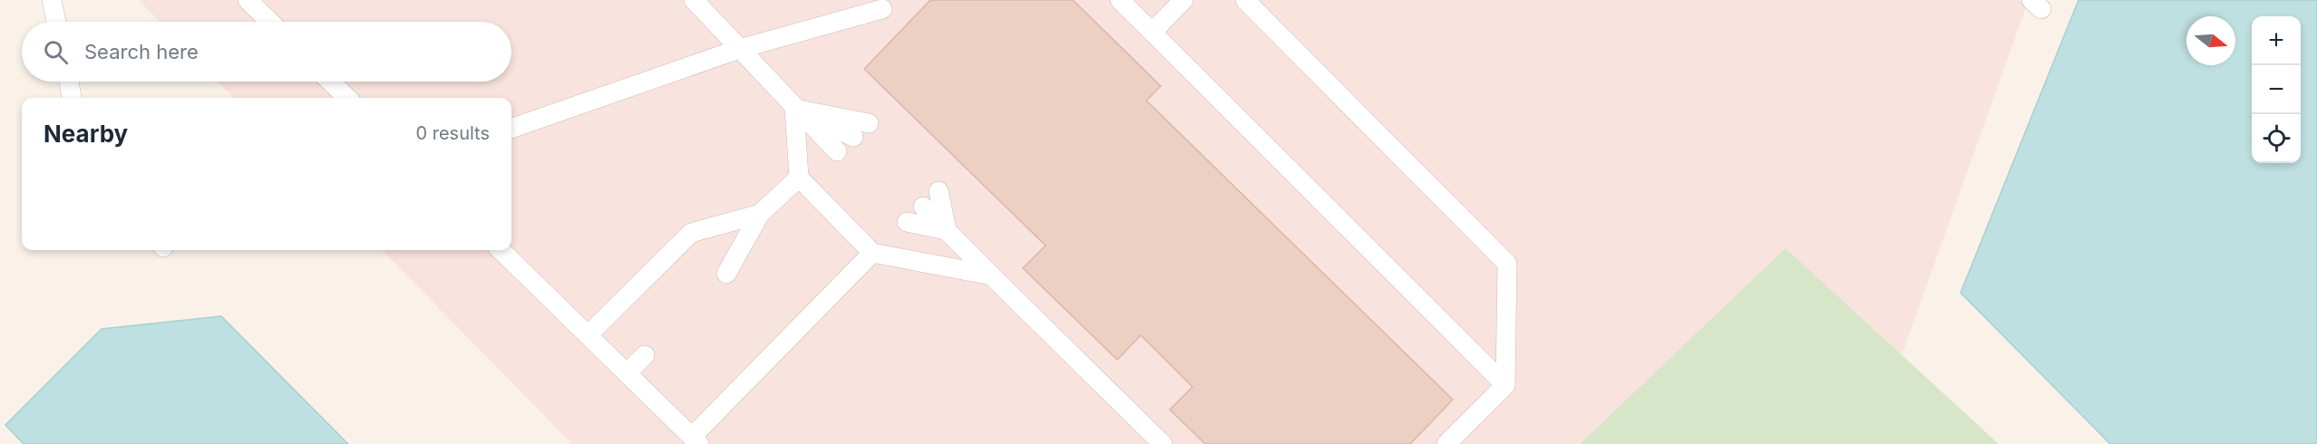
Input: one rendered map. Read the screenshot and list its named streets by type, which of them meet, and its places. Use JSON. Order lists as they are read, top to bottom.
{
  "north": "right",
  "page": {
    "map_buttons": ["+", "−"],
    "search": "Search here",
    "heading": ["Nearby", "0 results"]
  }
}
